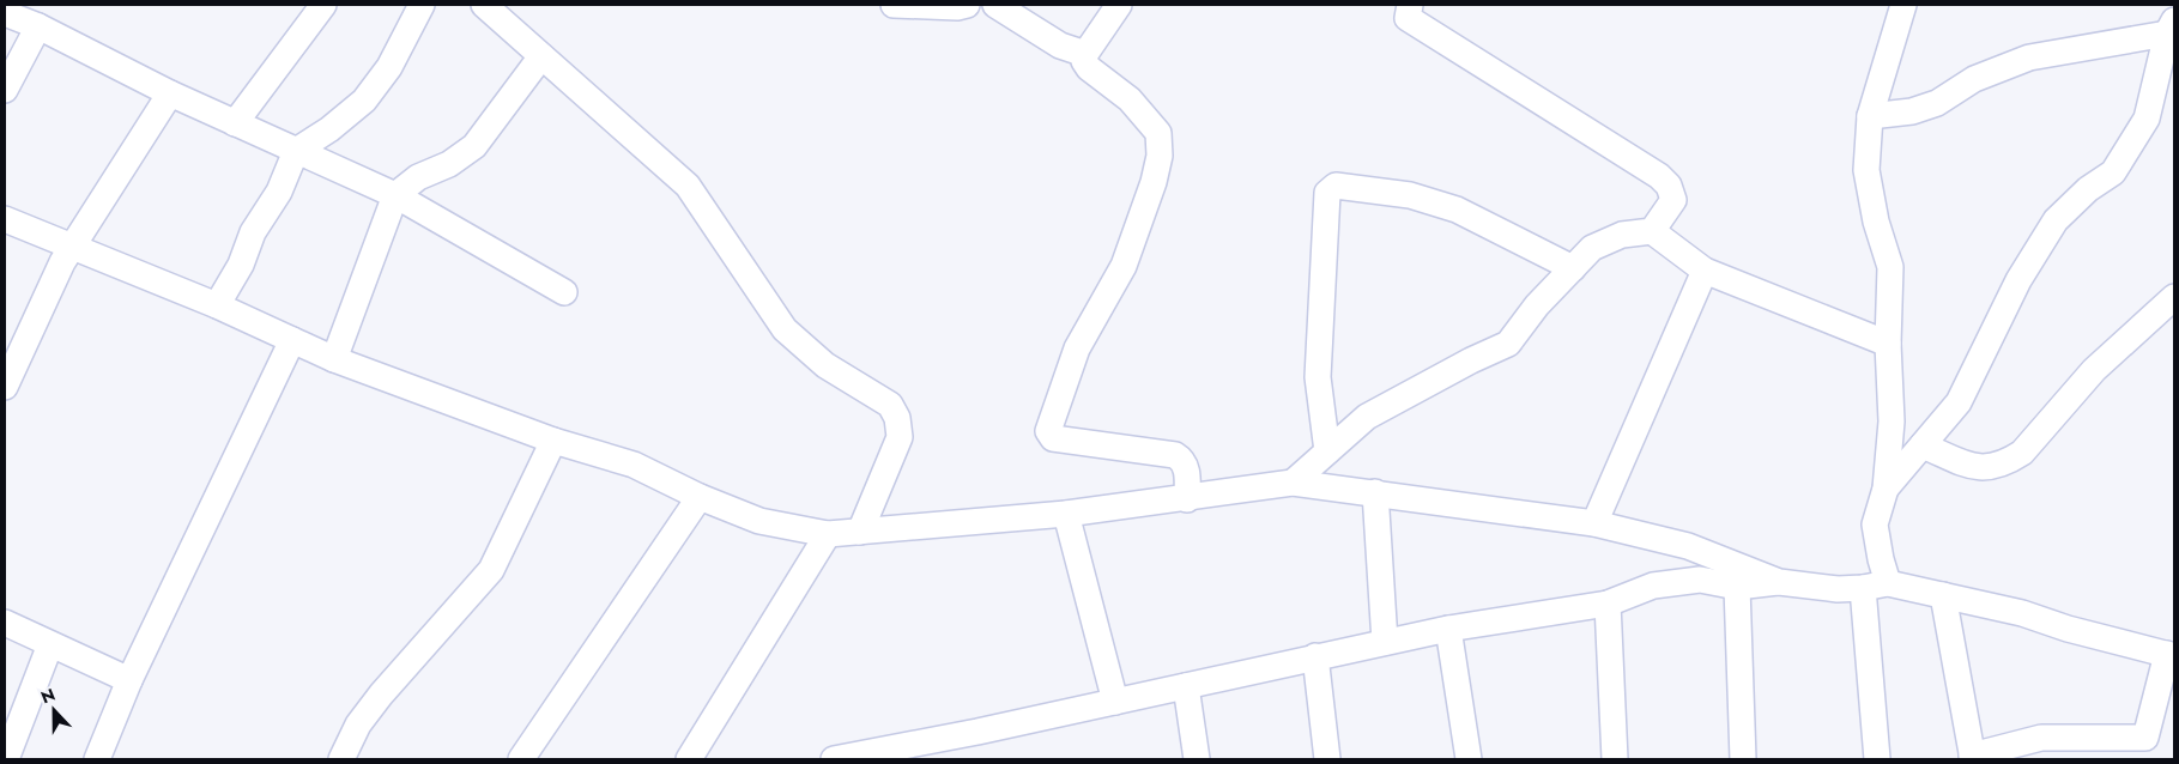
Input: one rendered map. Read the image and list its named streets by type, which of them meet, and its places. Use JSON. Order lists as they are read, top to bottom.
{
  "north": "top"
}
